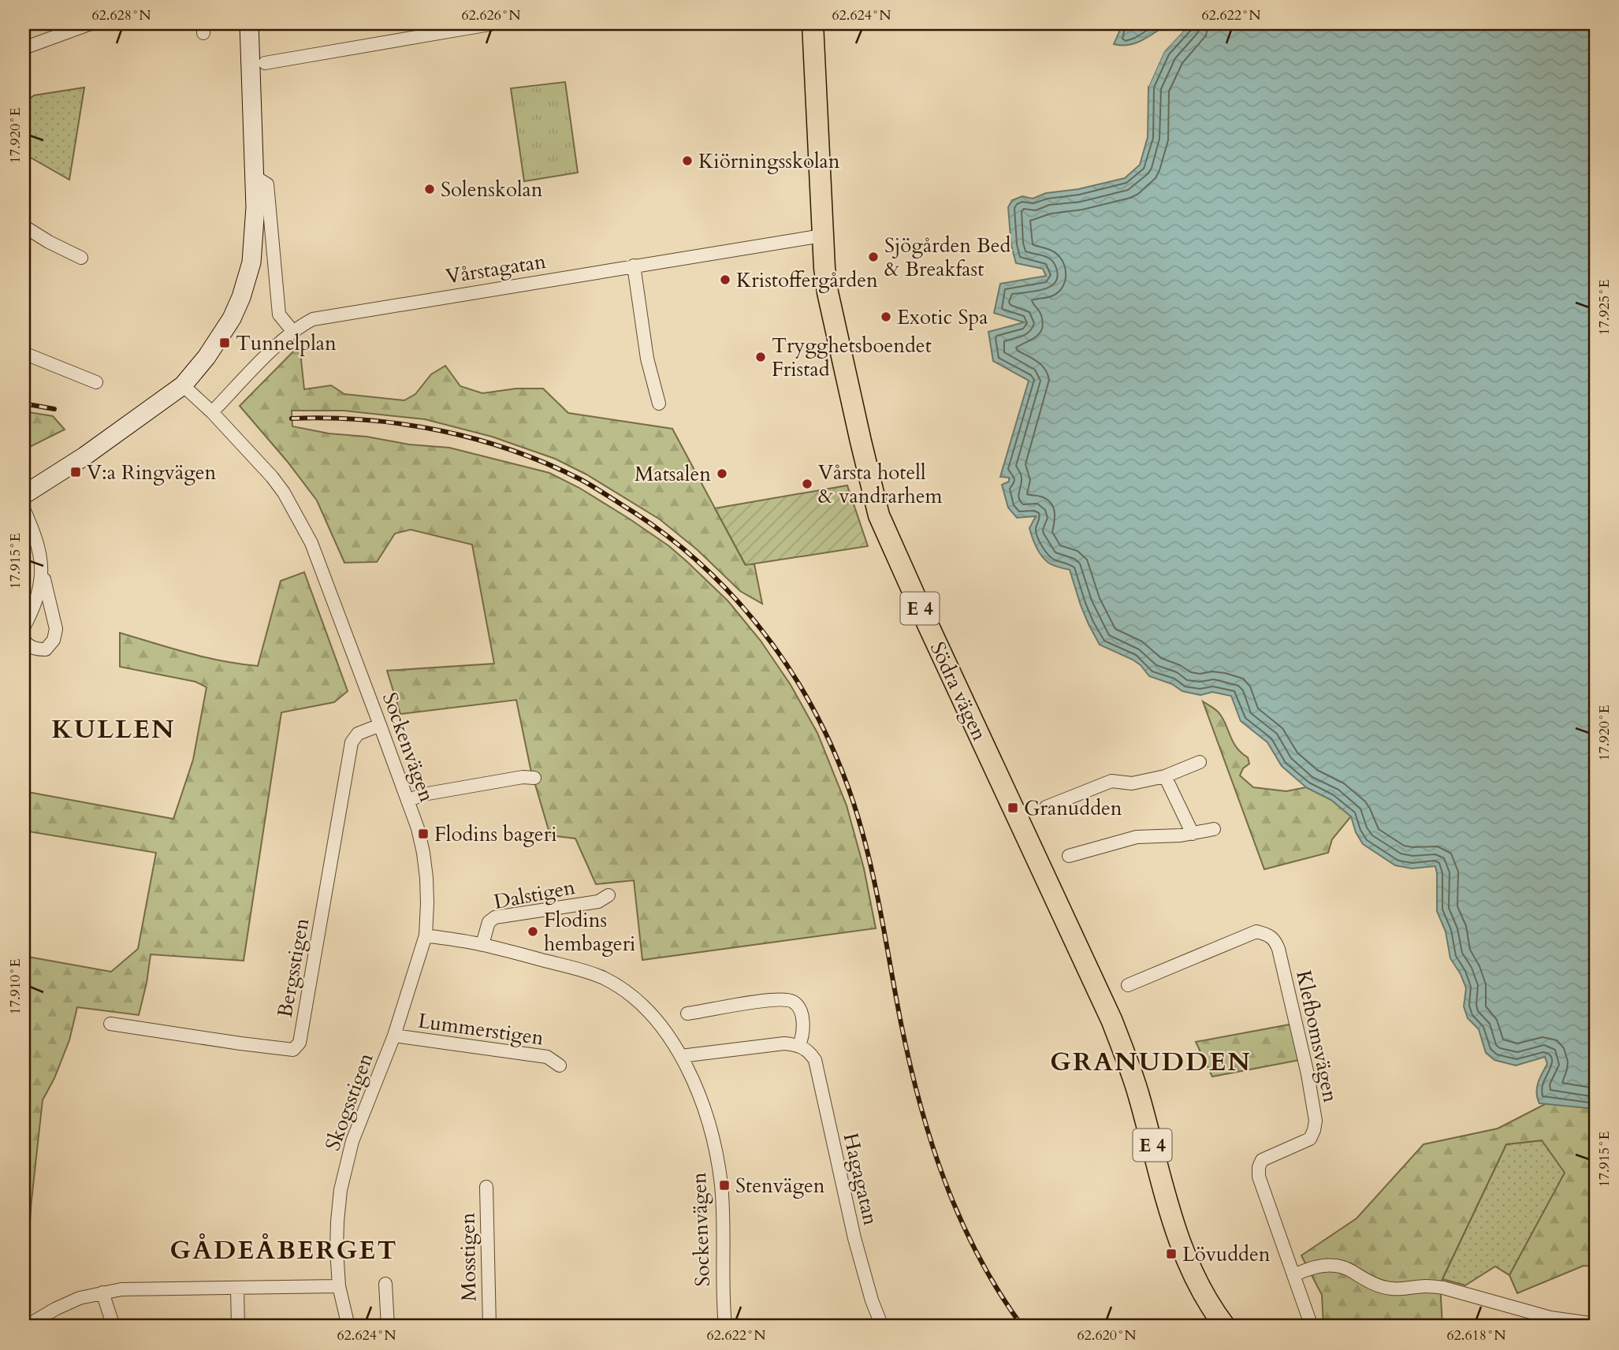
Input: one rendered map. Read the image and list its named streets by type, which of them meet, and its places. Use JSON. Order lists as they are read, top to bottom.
{
  "streets": {
    "highway": ["E 4", "Södra vägen"],
    "street": [
      "Vårstagatan",
      "Sockenvägen",
      "Dalstigen",
      "Bergsstigen",
      "Lummerstigen",
      "Klefbomsvägen",
      "Skogsstigen",
      "Hagagatan",
      "Mosstigen"
    ]
  },
  "crossings": [
    ["Vårstagatan", "Södra vägen"],
    ["Vårstagatan", "Sockenvägen"],
    ["Sockenvägen", "Dalstigen"],
    ["Sockenvägen", "Bergsstigen"],
    ["Sockenvägen", "Skogsstigen"],
    ["Lummerstigen", "Skogsstigen"]
  ],
  "districts": ["KULLEN", "GRANUDDEN", "GÅDEÅBERGET"],
  "places": {
    "other": [
      "Kiörningsskolan",
      "Solenskolan",
      "Sjögården Bed & Breakfast",
      "Kristoffergården",
      "Exotic Spa",
      "Trygghetsboendet Fristad",
      "Matsalen",
      "Vårsta hotell & vandrarhem",
      "Flodins hembageri"
    ],
    "transit": [
      "Tunnelplan",
      "V:a Ringvägen",
      "Granudden",
      "Flodins bageri",
      "Stenvägen",
      "Lövudden"
    ]
  },
  "coordinates": [
    "62.628°N",
    "62.626°N",
    "62.624°N",
    "62.622°N",
    "17.920°E",
    "17.925°E",
    "17.915°E",
    "17.910°E",
    "62.620°N",
    "62.618°N"
  ]
}
